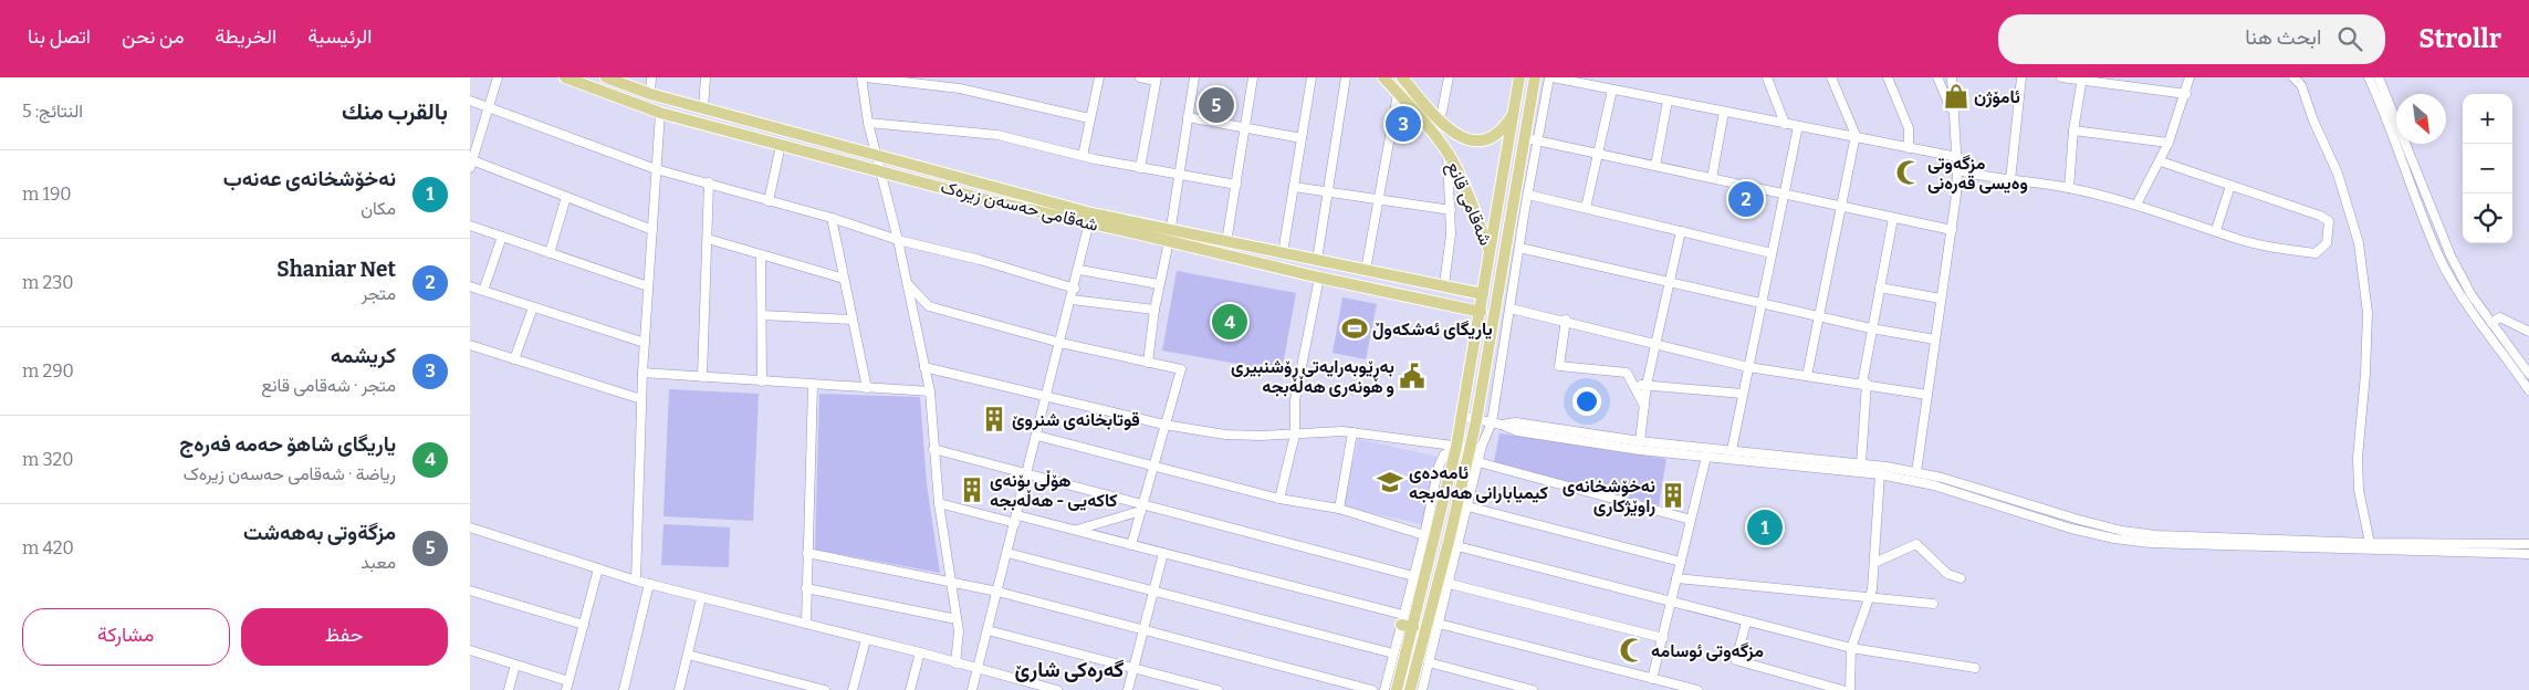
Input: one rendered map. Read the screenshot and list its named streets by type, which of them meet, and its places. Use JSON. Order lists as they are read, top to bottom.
{
  "streets": {
    "main road": ["شەقامی قانع", "شەقامی حەسەن زیرەک"]
  },
  "districts": ["گەرەکی شارێ"],
  "places": {
    "shop": ["ئامۆژن"],
    "mosque": ["مزگەوتی وەیسی قەرەنی", "مزگەوتی ئوسامە"],
    "sports": ["یاریگای ئەشکەوڵ"],
    "public building": ["بەڕێوبەرایەتی ڕۆشنبیری و هونەری هەڵەبجە"],
    "building": ["قوتابخانەی شنروێ", "ھۆڵی بۆنەی کاکەیی - هەڵەبجە", "نەخۆشخانەی راوێژکاری"],
    "school or university": ["ئامەدەی کیمیابارانی هەلەبجە"]
  },
  "north": "bottom right",
  "page": {
    "header": "Strollr",
    "search": "ابحث هنا",
    "nav": [
      "الرئيسية",
      "الخريطة",
      "من نحن",
      "اتصل بنا"
    ],
    "heading": ["بالقرب منك", "النتائج: 5"],
    "pins": [
      "5",
      "3",
      "2",
      "4",
      "1"
    ],
    "map_buttons": ["+", "−"],
    "list": [
      {
        "mark": "1",
        "name": "نەخۆشخانەی عەنەب",
        "note": "مكان",
        "value": "190 m"
      },
      {
        "mark": "2",
        "name": "Shaniar Net",
        "note": "متجر",
        "value": "230 m"
      },
      {
        "mark": "3",
        "name": "کریشمە",
        "note": "متجر · شەقامی قانع",
        "value": "290 m"
      },
      {
        "mark": "4",
        "name": "یاریگای شاهۆ حەمە فەرەج",
        "note": "رياضة · شەقامی حەسەن زیرەک",
        "value": "320 m"
      },
      {
        "mark": "5",
        "name": "مزگةوتى بەھەشت",
        "note": "معبد",
        "value": "420 m"
      }
    ],
    "buttons": ["حفظ", "مشاركة"]
  }
}
